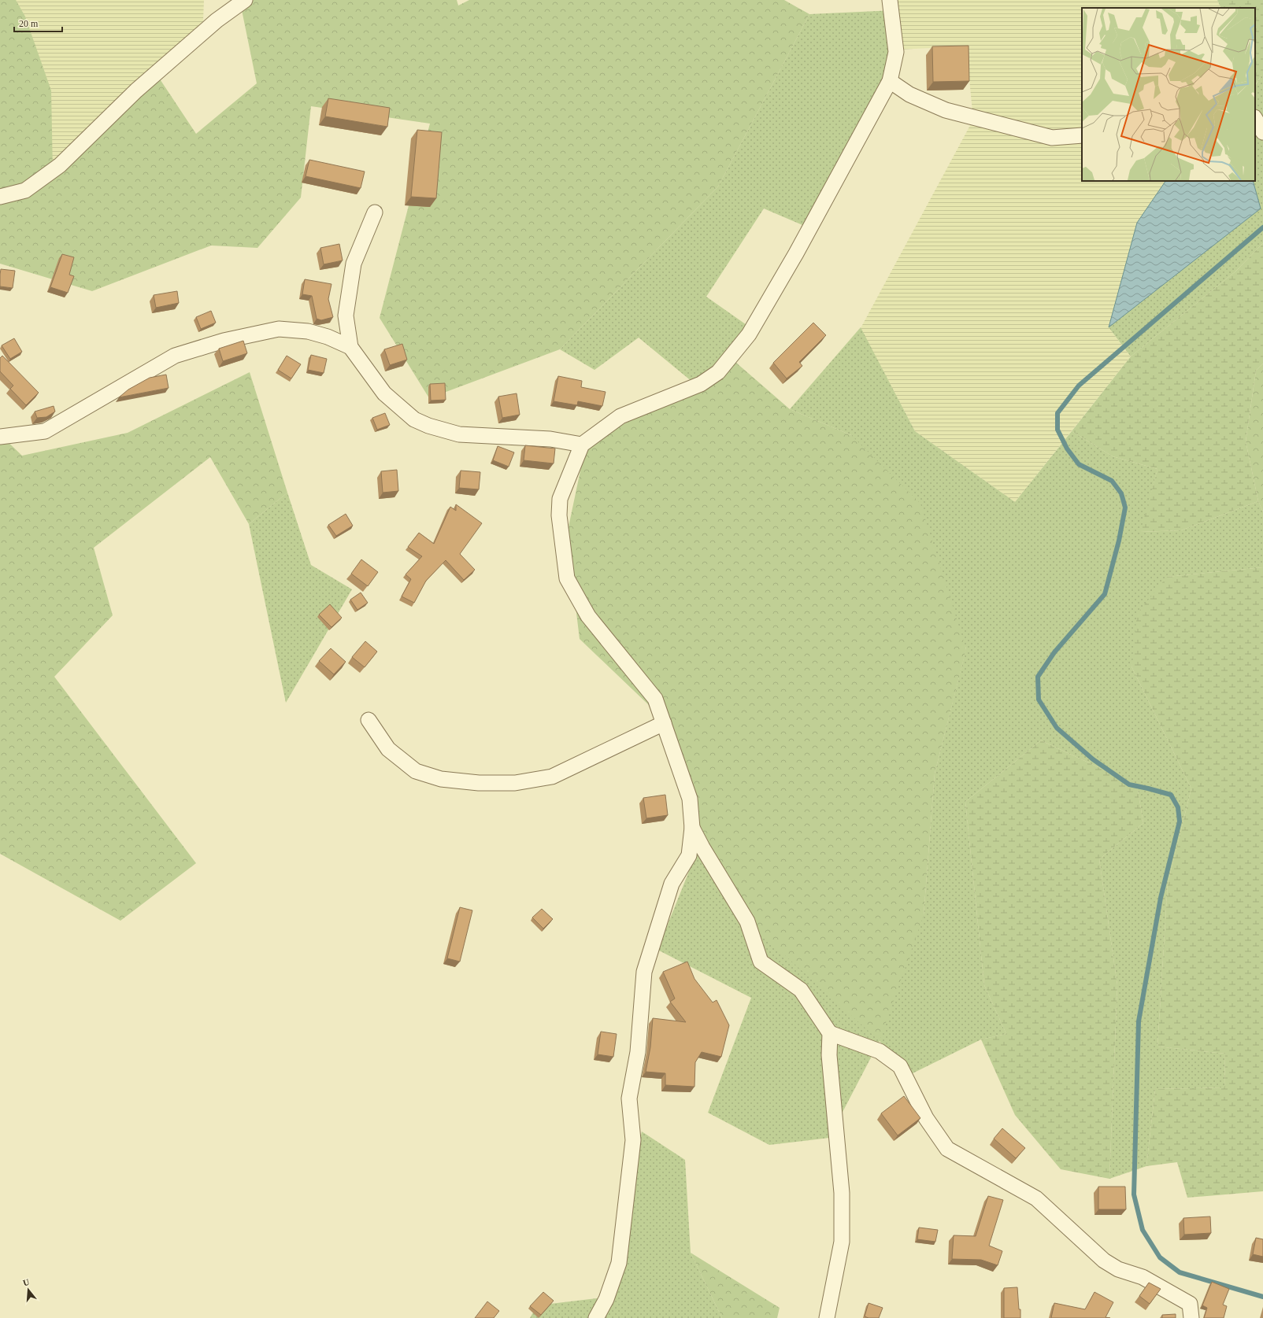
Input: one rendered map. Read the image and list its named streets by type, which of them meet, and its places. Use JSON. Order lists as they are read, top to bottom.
{
  "scale_bar": "20 m",
  "north": "top"
}
